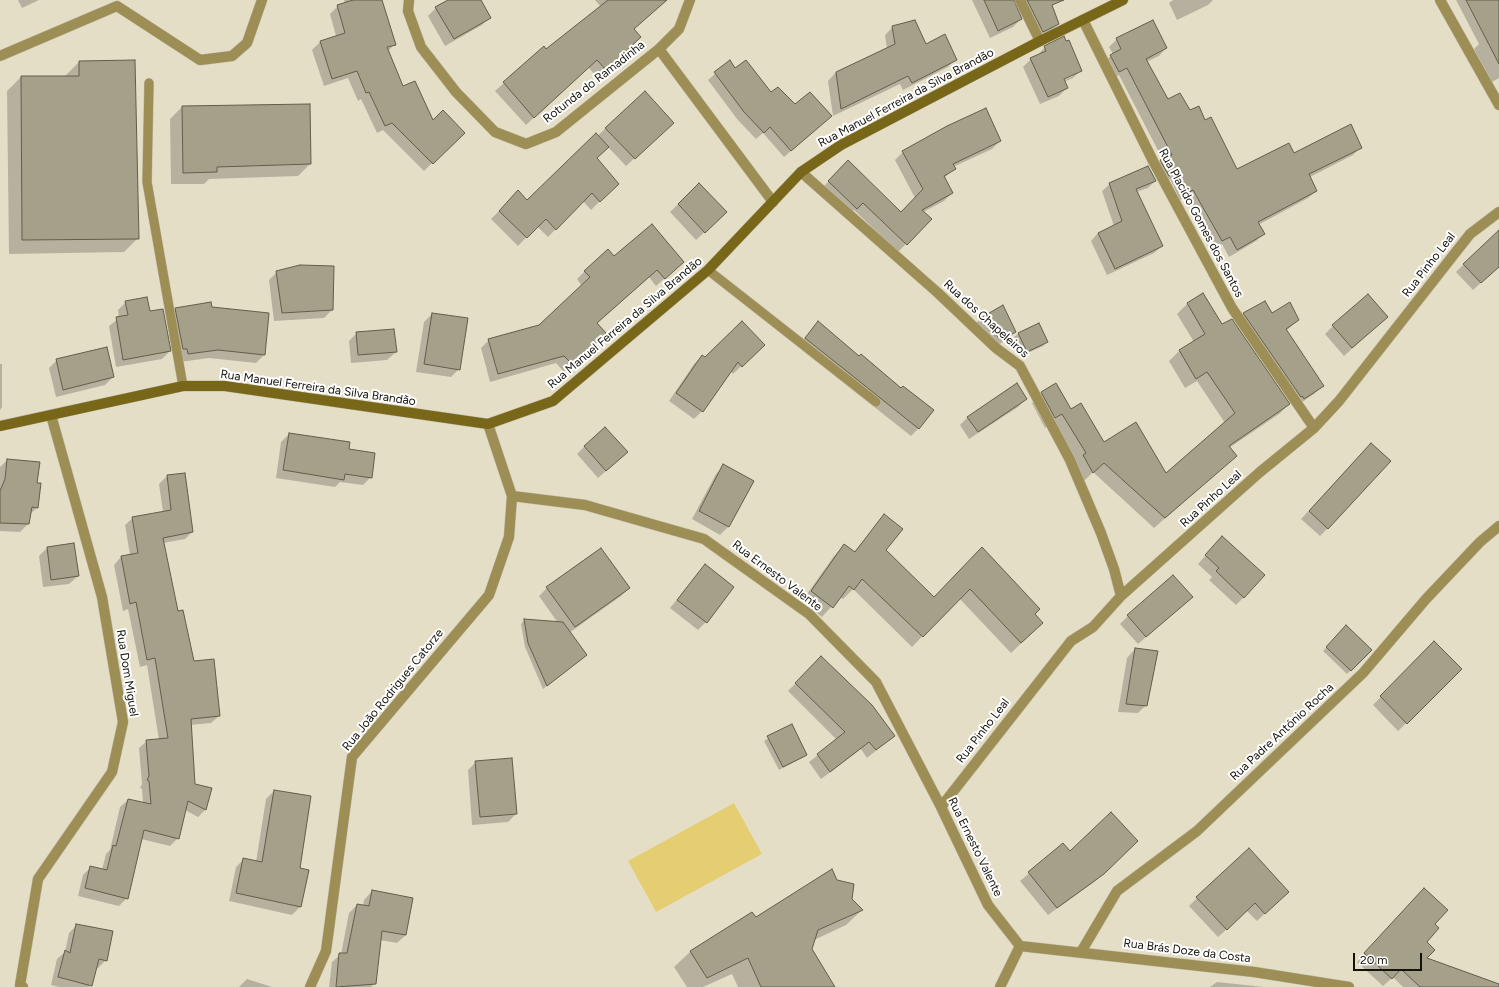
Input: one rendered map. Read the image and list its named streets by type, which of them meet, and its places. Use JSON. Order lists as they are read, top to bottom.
{
  "streets": {
    "main road": ["Rua Manuel Ferreira da Silva Brandão"],
    "street": [
      "Rotunda do Ramadinha",
      "Rua Placido Gomes dos Santos",
      "Rua Pinho Leal",
      "Rua dos Chapeleiros",
      "Rua Ernesto Valente",
      "Rua Dom Miguel",
      "Rua João Rodrigues Catorze",
      "Rua Padre António Rocha",
      "Rua Brás Doze da Costa"
    ]
  },
  "crossings": [
    ["Rotunda do Ramadinha", "Rua Manuel Ferreira da Silva Brandão"],
    ["Rua Manuel Ferreira da Silva Brandão", "Rua Placido Gomes dos Santos"],
    ["Rua Manuel Ferreira da Silva Brandão", "Rua dos Chapeleiros"],
    ["Rua Manuel Ferreira da Silva Brandão", "Rua Dom Miguel"],
    ["Rua Manuel Ferreira da Silva Brandão", "Rua João Rodrigues Catorze"],
    ["Rua Placido Gomes dos Santos", "Rua Pinho Leal"],
    ["Rua Pinho Leal", "Rua dos Chapeleiros"],
    ["Rua Pinho Leal", "Rua Ernesto Valente"],
    ["Rua Ernesto Valente", "Rua João Rodrigues Catorze"],
    ["Rua Ernesto Valente", "Rua Brás Doze da Costa"],
    ["Rua Padre António Rocha", "Rua Brás Doze da Costa"]
  ],
  "scale_bar": "20 m"
}
